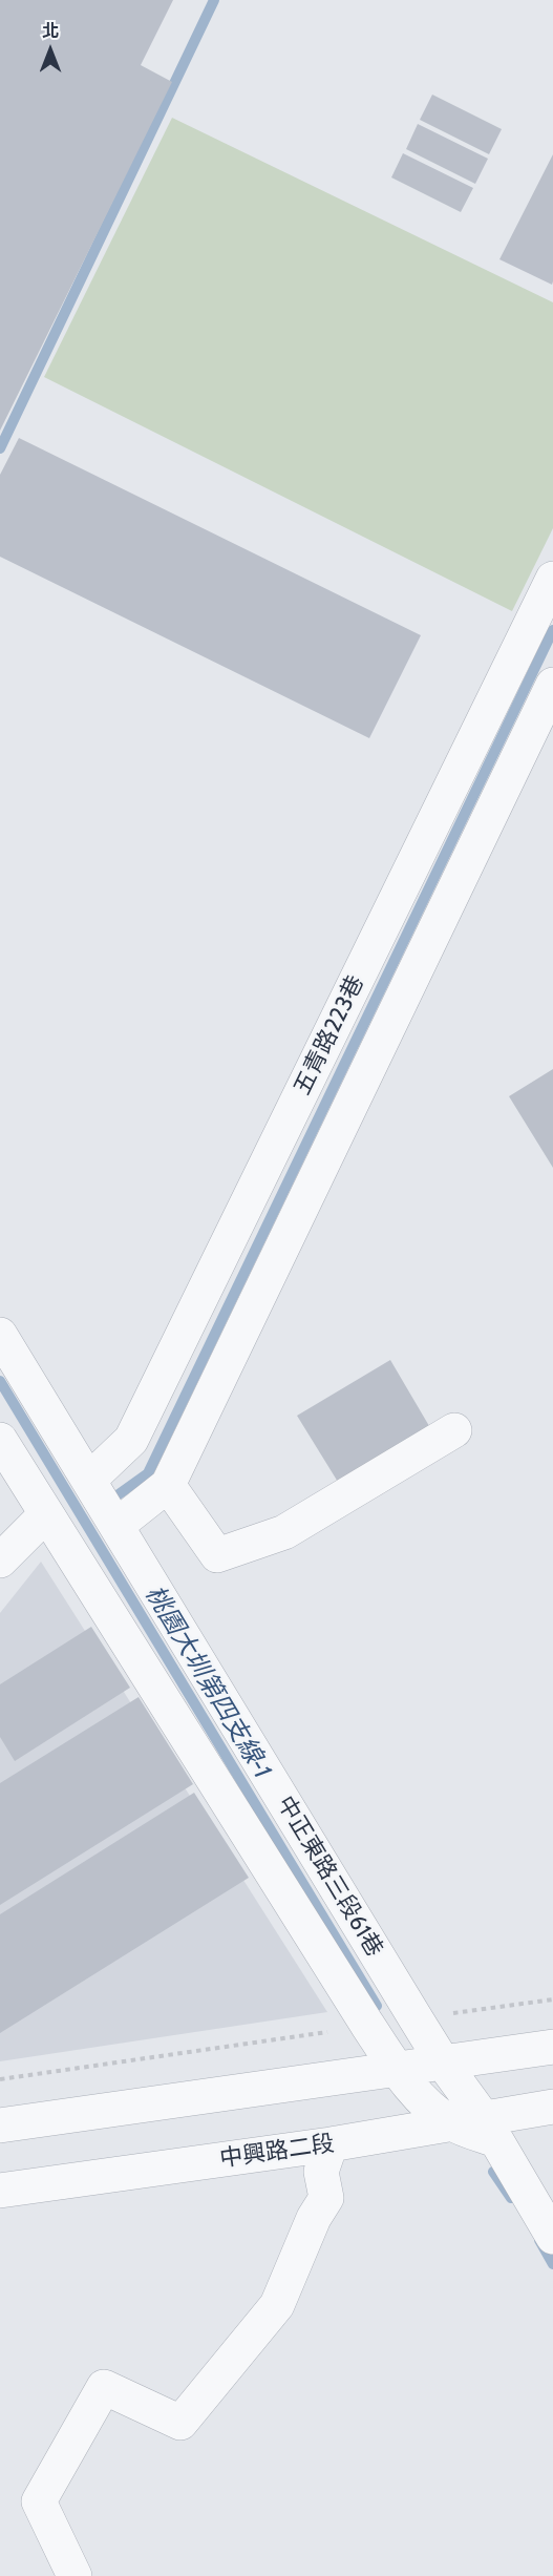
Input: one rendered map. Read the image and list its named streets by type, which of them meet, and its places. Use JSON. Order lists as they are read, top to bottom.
{
  "streets": {
    "street": ["五青路223巷", "中正東路三段61巷", "中興路二段"]
  },
  "crossings": [
    ["五青路223巷", "中正東路三段61巷"],
    ["中正東路三段61巷", "中興路二段"]
  ],
  "water": ["桃園大圳第四支線-1"],
  "north": "top"
}
